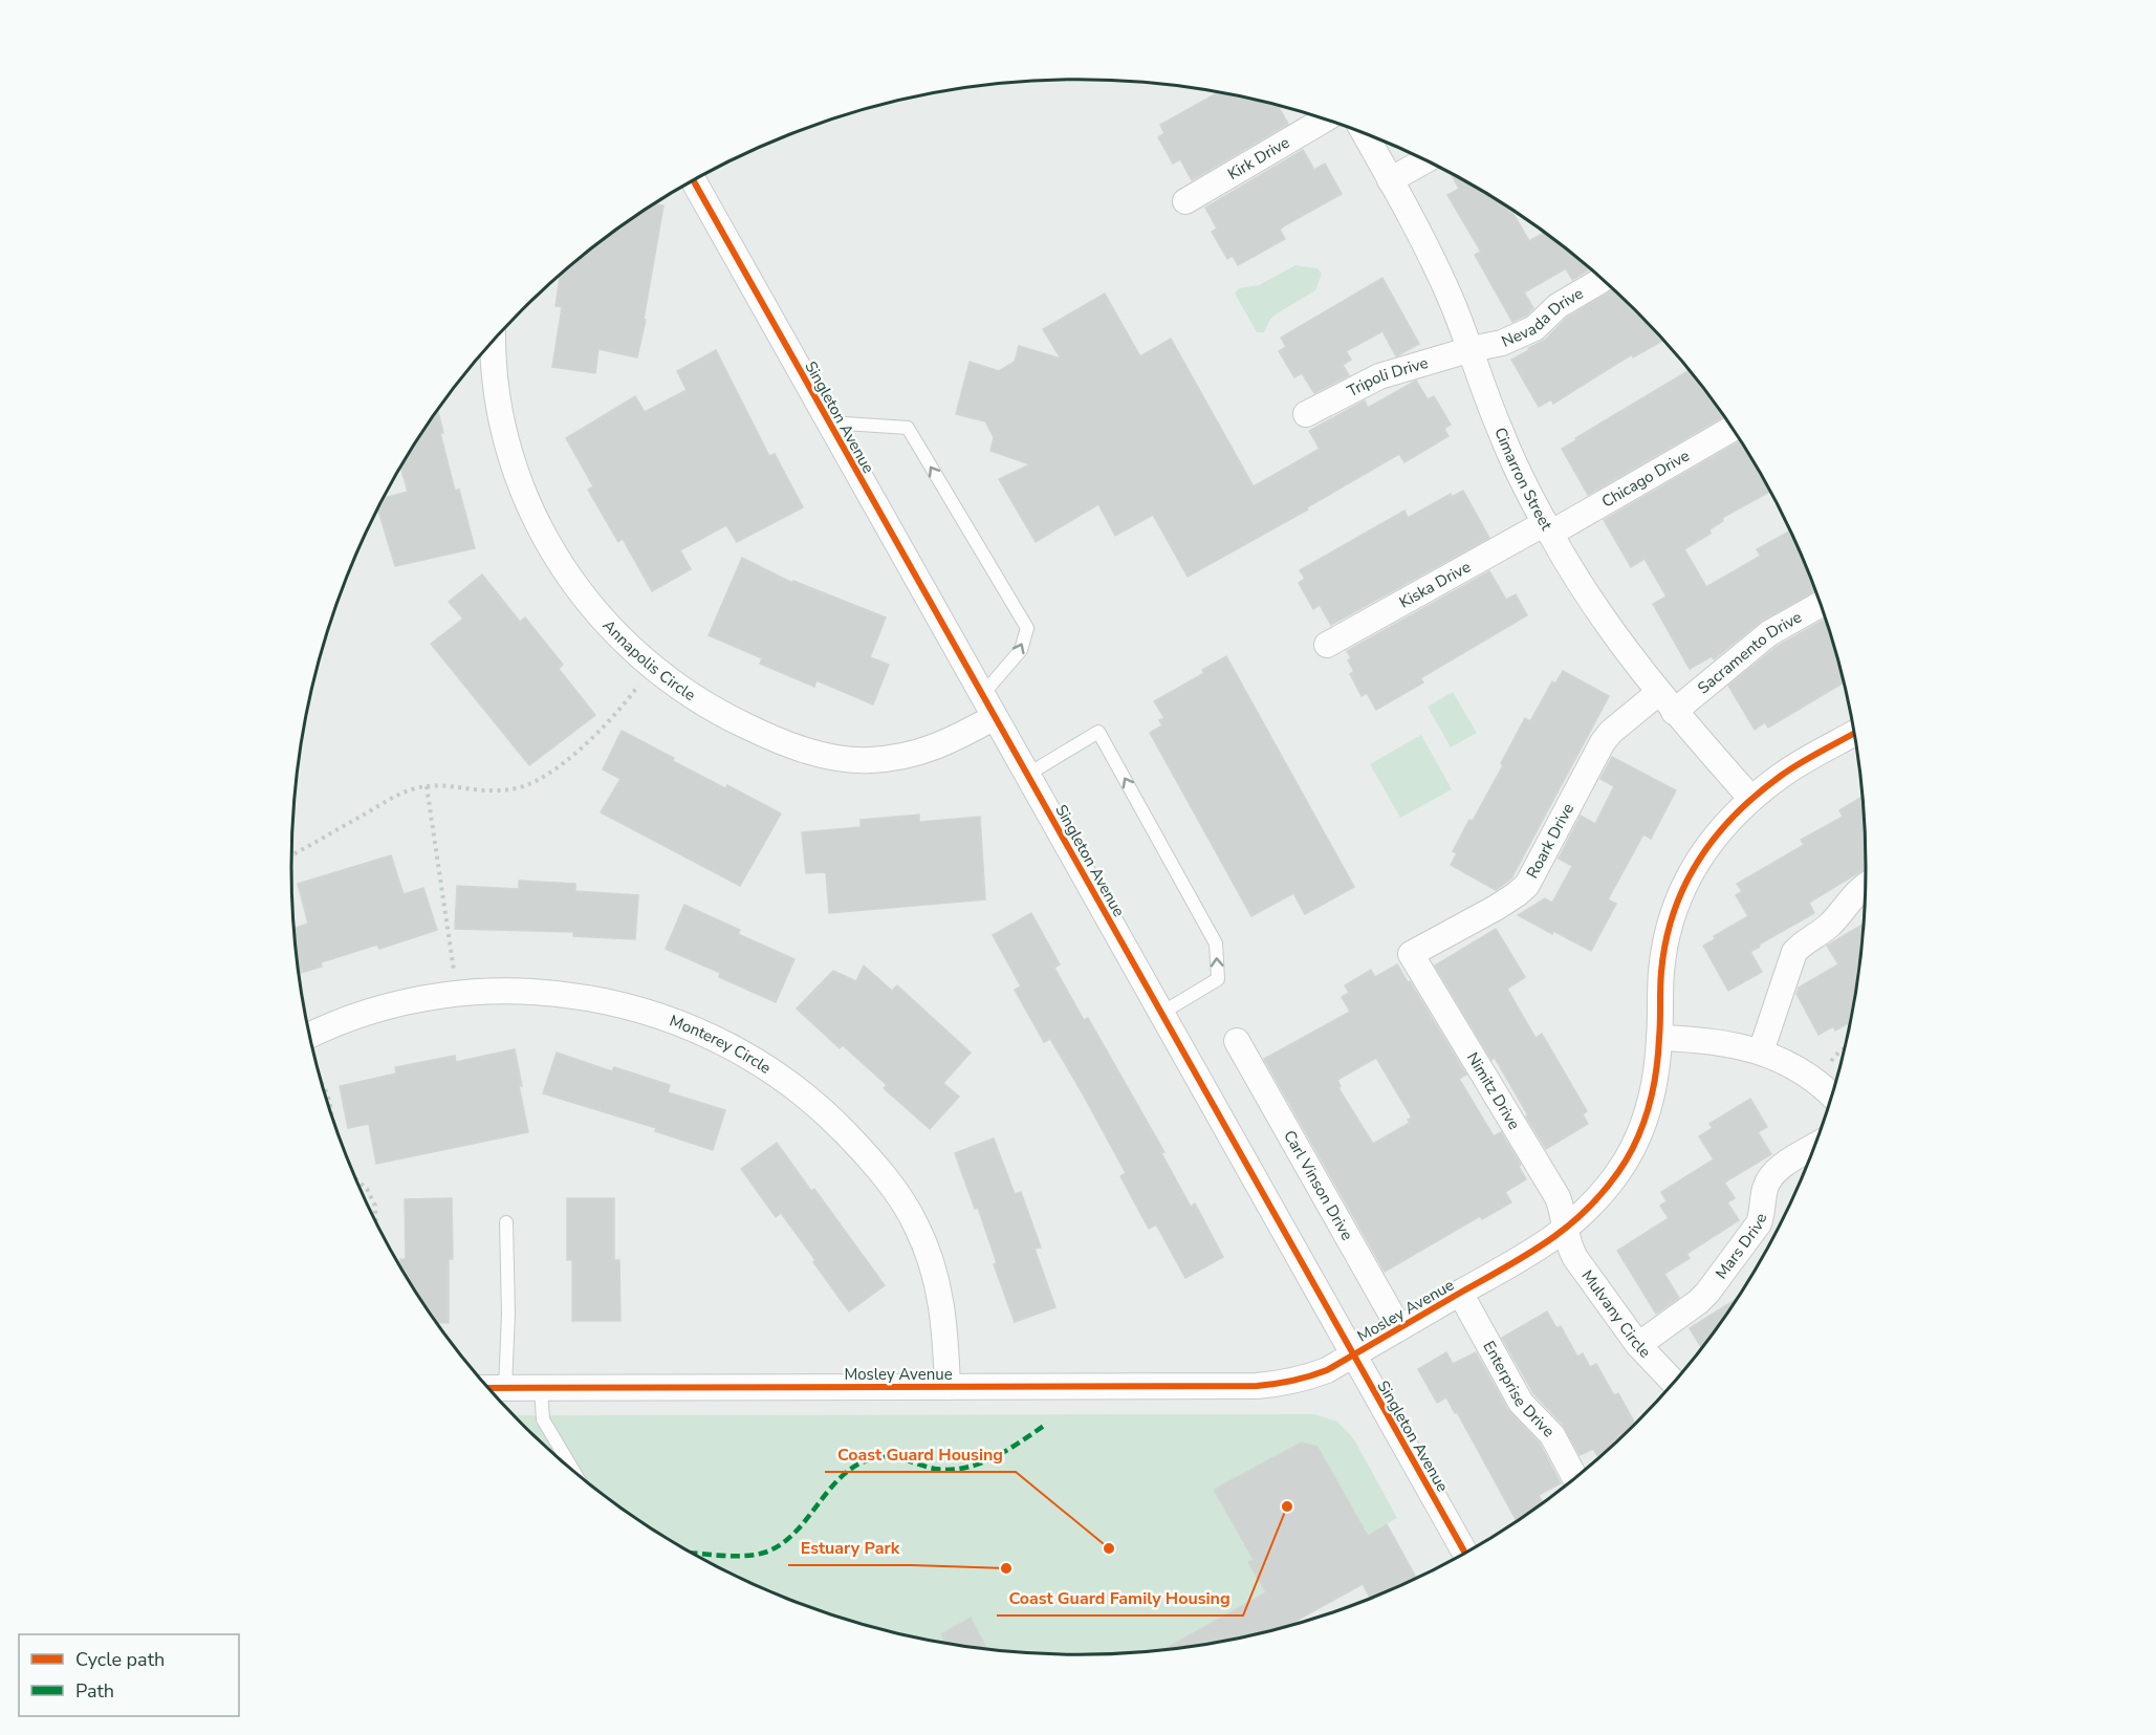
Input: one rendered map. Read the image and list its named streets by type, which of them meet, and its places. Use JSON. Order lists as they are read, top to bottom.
{
  "streets": {
    "street": [
      "Kirk Drive",
      "Nevada Drive",
      "Tripoli Drive",
      "Singleton Avenue",
      "Chicago Drive",
      "Cimarron Street",
      "Kiska Drive",
      "Sacramento Drive",
      "Annapolis Circle",
      "Roark Drive",
      "Monterey Circle",
      "Nimitz Drive",
      "Carl Vinson Drive",
      "Mars Drive",
      "Mosley Avenue",
      "Mulvany Circle",
      "Enterprise Drive"
    ]
  },
  "crossings": [
    ["Nevada Drive", "Tripoli Drive"],
    ["Nevada Drive", "Cimarron Street"],
    ["Tripoli Drive", "Cimarron Street"],
    ["Singleton Avenue", "Annapolis Circle"],
    ["Singleton Avenue", "Mosley Avenue"],
    ["Chicago Drive", "Cimarron Street"],
    ["Chicago Drive", "Kiska Drive"],
    ["Cimarron Street", "Kiska Drive"],
    ["Cimarron Street", "Sacramento Drive"],
    ["Cimarron Street", "Roark Drive"],
    ["Cimarron Street", "Mosley Avenue"],
    ["Sacramento Drive", "Roark Drive"],
    ["Roark Drive", "Nimitz Drive"],
    ["Monterey Circle", "Mosley Avenue"],
    ["Nimitz Drive", "Mosley Avenue"],
    ["Nimitz Drive", "Mulvany Circle"],
    ["Carl Vinson Drive", "Mosley Avenue"],
    ["Mars Drive", "Mulvany Circle"],
    ["Mosley Avenue", "Mulvany Circle"],
    ["Mosley Avenue", "Enterprise Drive"]
  ],
  "places": ["Coast Guard Family Housing", "Coast Guard Housing", "Estuary Park"],
  "legend": ["Cycle path", "Path"]
}
